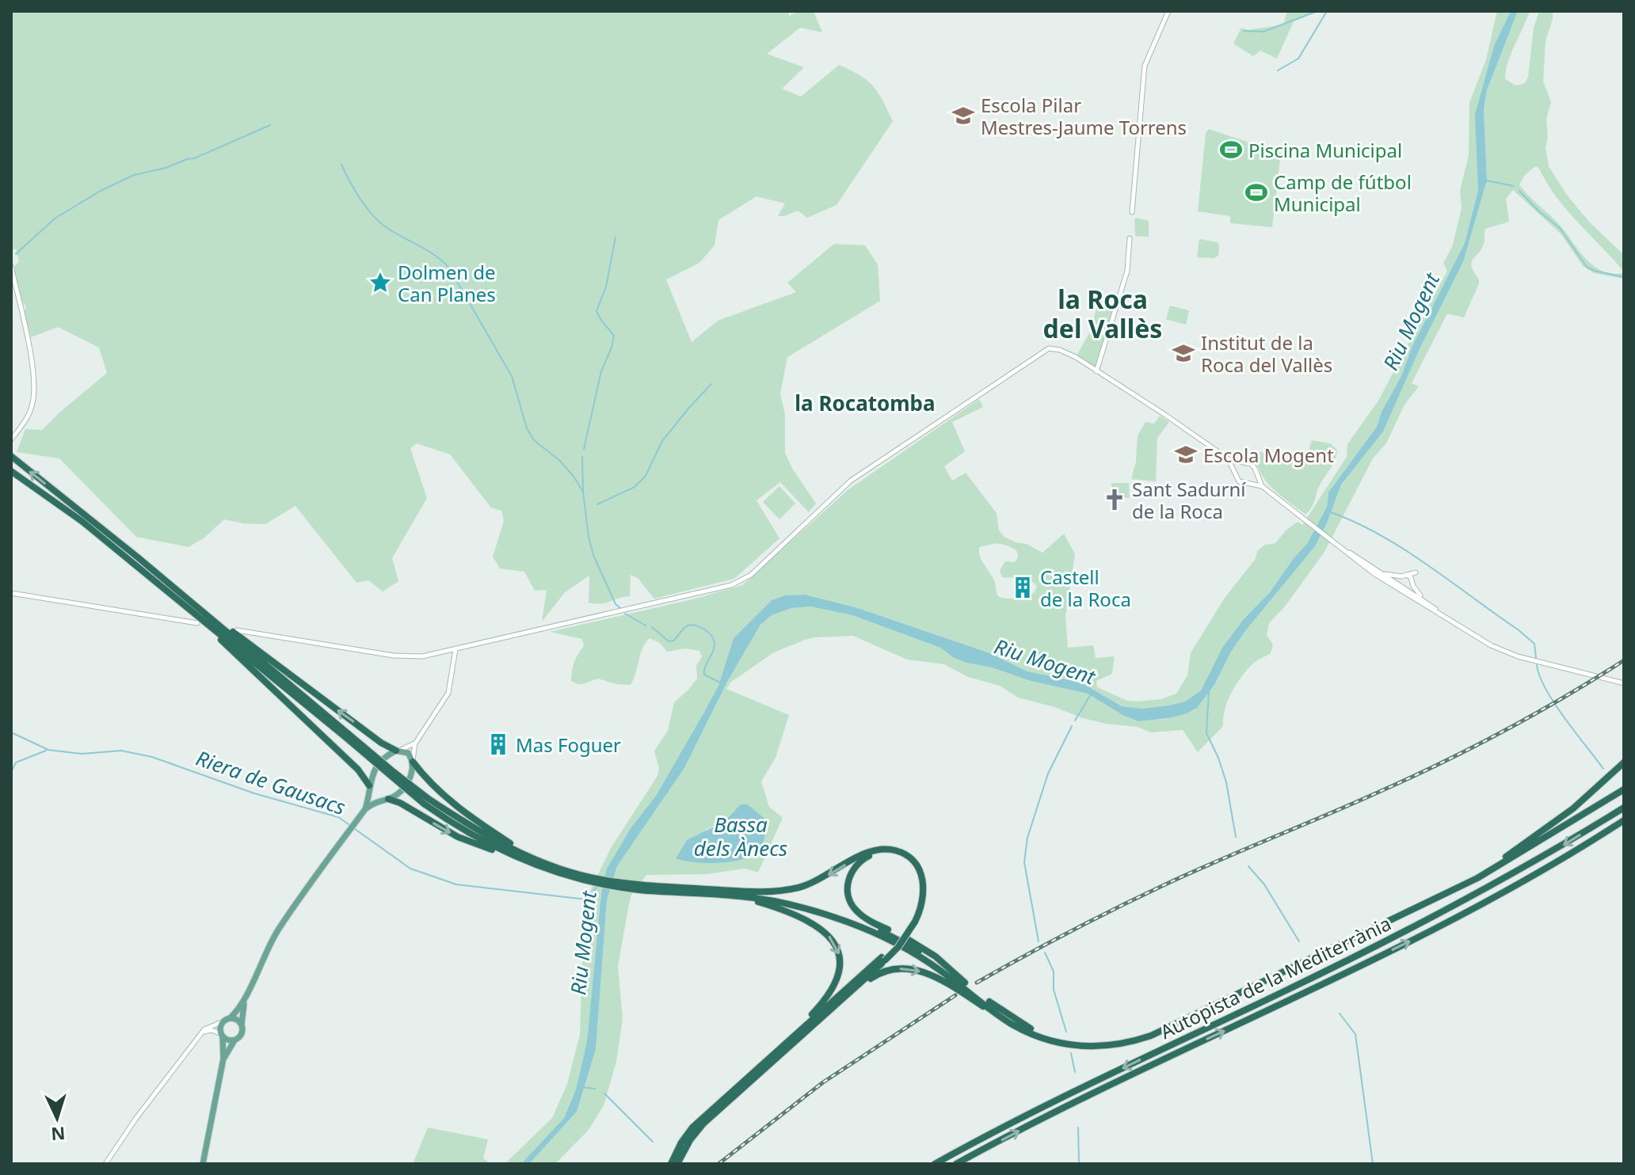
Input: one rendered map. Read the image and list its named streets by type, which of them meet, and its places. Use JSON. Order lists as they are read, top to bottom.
{
  "streets": {
    "highway": ["Autopista de la Mediterrània"]
  },
  "districts": ["la Roca del Vallès", "la Rocatomba"],
  "water": ["Riu Mogent", "Riera de Gausacs", "Bassa dels Ànecs"],
  "places": {
    "school or university": ["Escola Pilar Mestres-Jaume Torrens", "Institut de la Roca del Vallès", "Escola Mogent"],
    "sports": ["Piscina Municipal", "Camp de fútbol Municipal"],
    "place": ["Dolmen de Can Planes"],
    "church": ["Sant Sadurní de la Roca"],
    "building": ["Castell de la Roca", "Mas Foguer"]
  },
  "north": "bottom"
}
